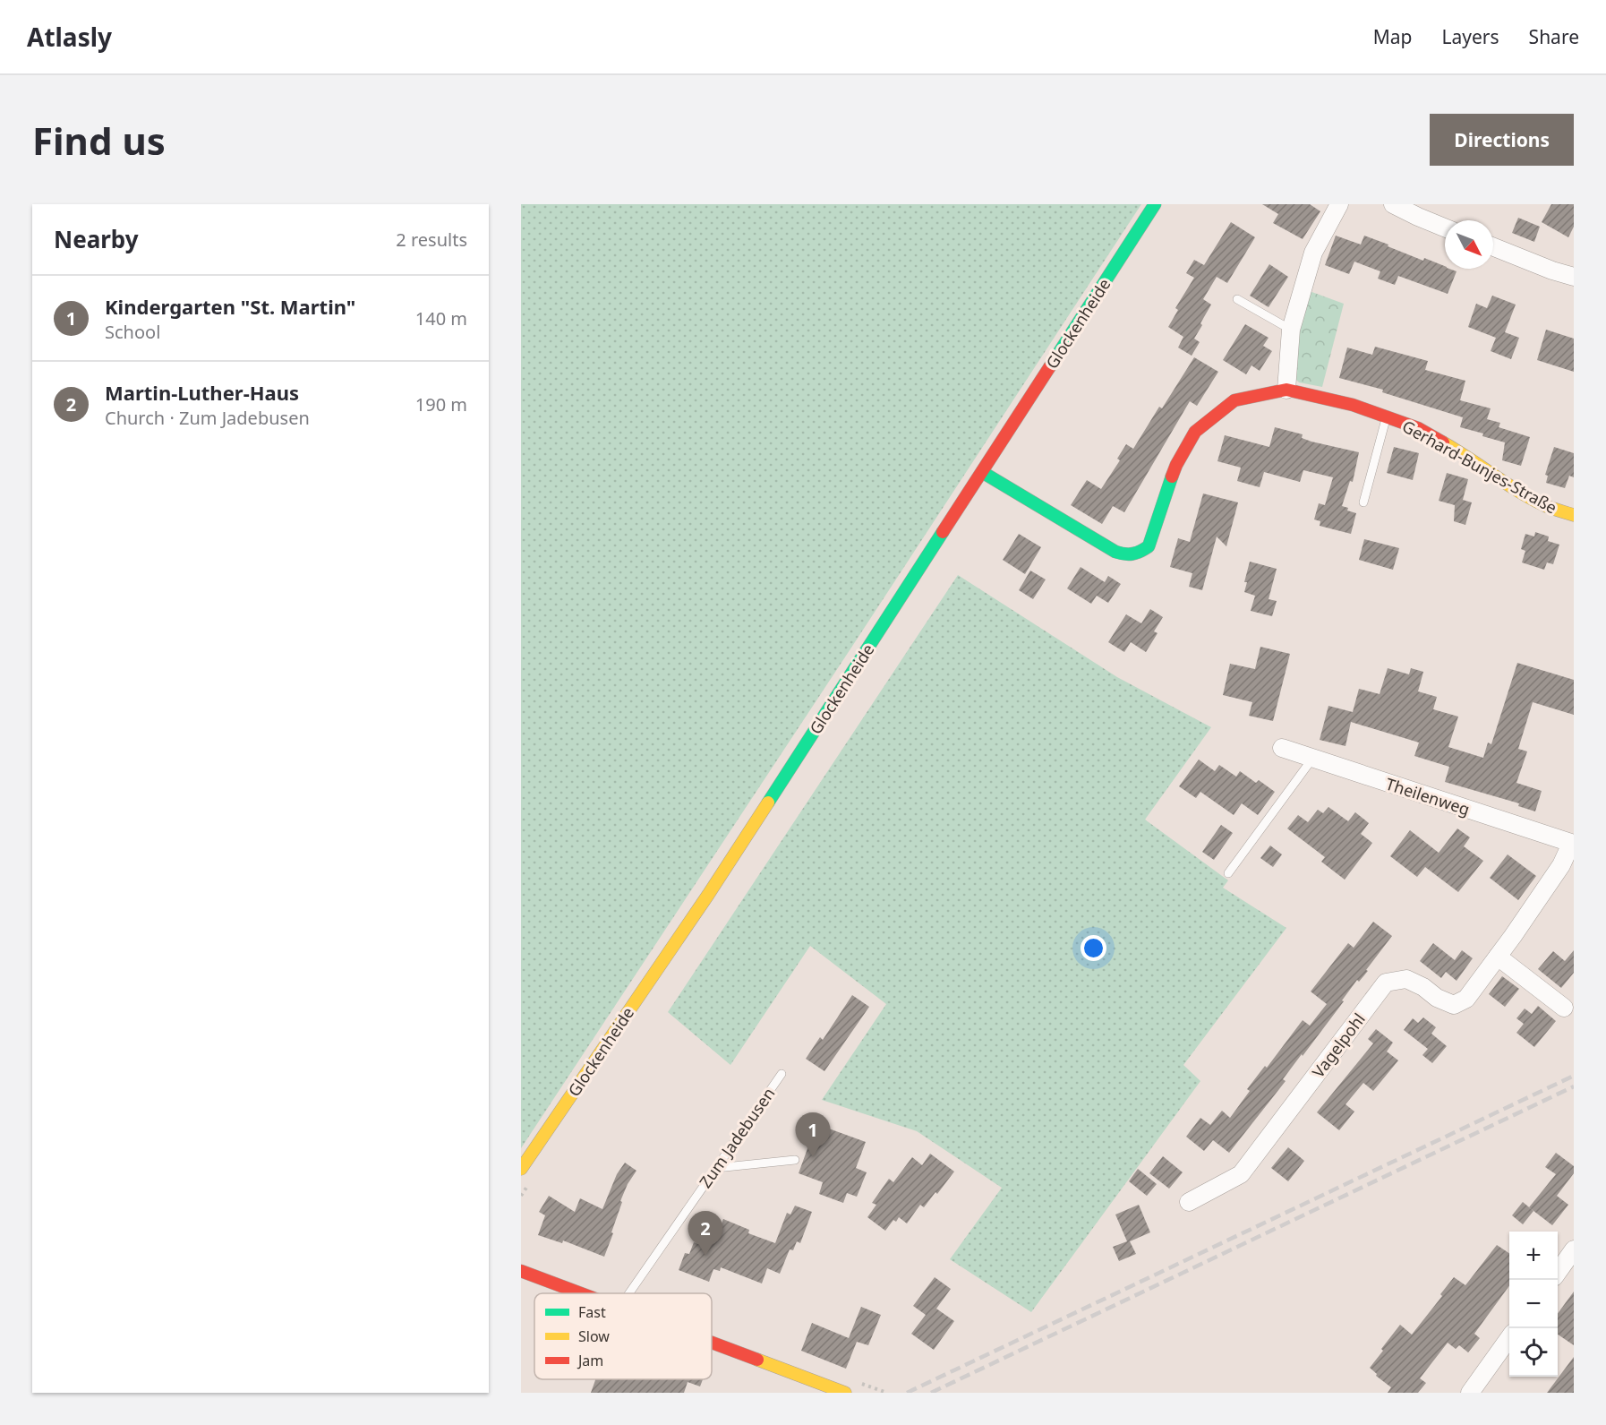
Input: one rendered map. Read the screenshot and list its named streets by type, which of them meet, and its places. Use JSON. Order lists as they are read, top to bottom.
{
  "streets": {
    "street": [
      "Glockenheide",
      "Gerhard-Bunjes-Straße",
      "Theilenweg",
      "Vagelpohl"
    ],
    "lane": ["Zum Jadebusen"]
  },
  "crossings": [
    ["Glockenheide", "Gerhard-Bunjes-Straße"],
    ["Theilenweg", "Vagelpohl"]
  ],
  "legend": ["Fast", "Slow", "Jam"],
  "north": "bottom right",
  "page": {
    "header": "Atlasly",
    "nav": ["Map", "Layers", "Share"],
    "buttons": "Directions",
    "title": "Find us",
    "heading": ["Nearby", "2 results"],
    "list": [
      {
        "mark": "1",
        "name": "Kindergarten \"St. Martin\"",
        "note": "School",
        "value": "140 m"
      },
      {
        "mark": "2",
        "name": "Martin-Luther-Haus",
        "note": "Church · Zum Jadebusen",
        "value": "190 m"
      }
    ],
    "pins": ["1", "2"],
    "map_buttons": ["+", "−"]
  }
}
